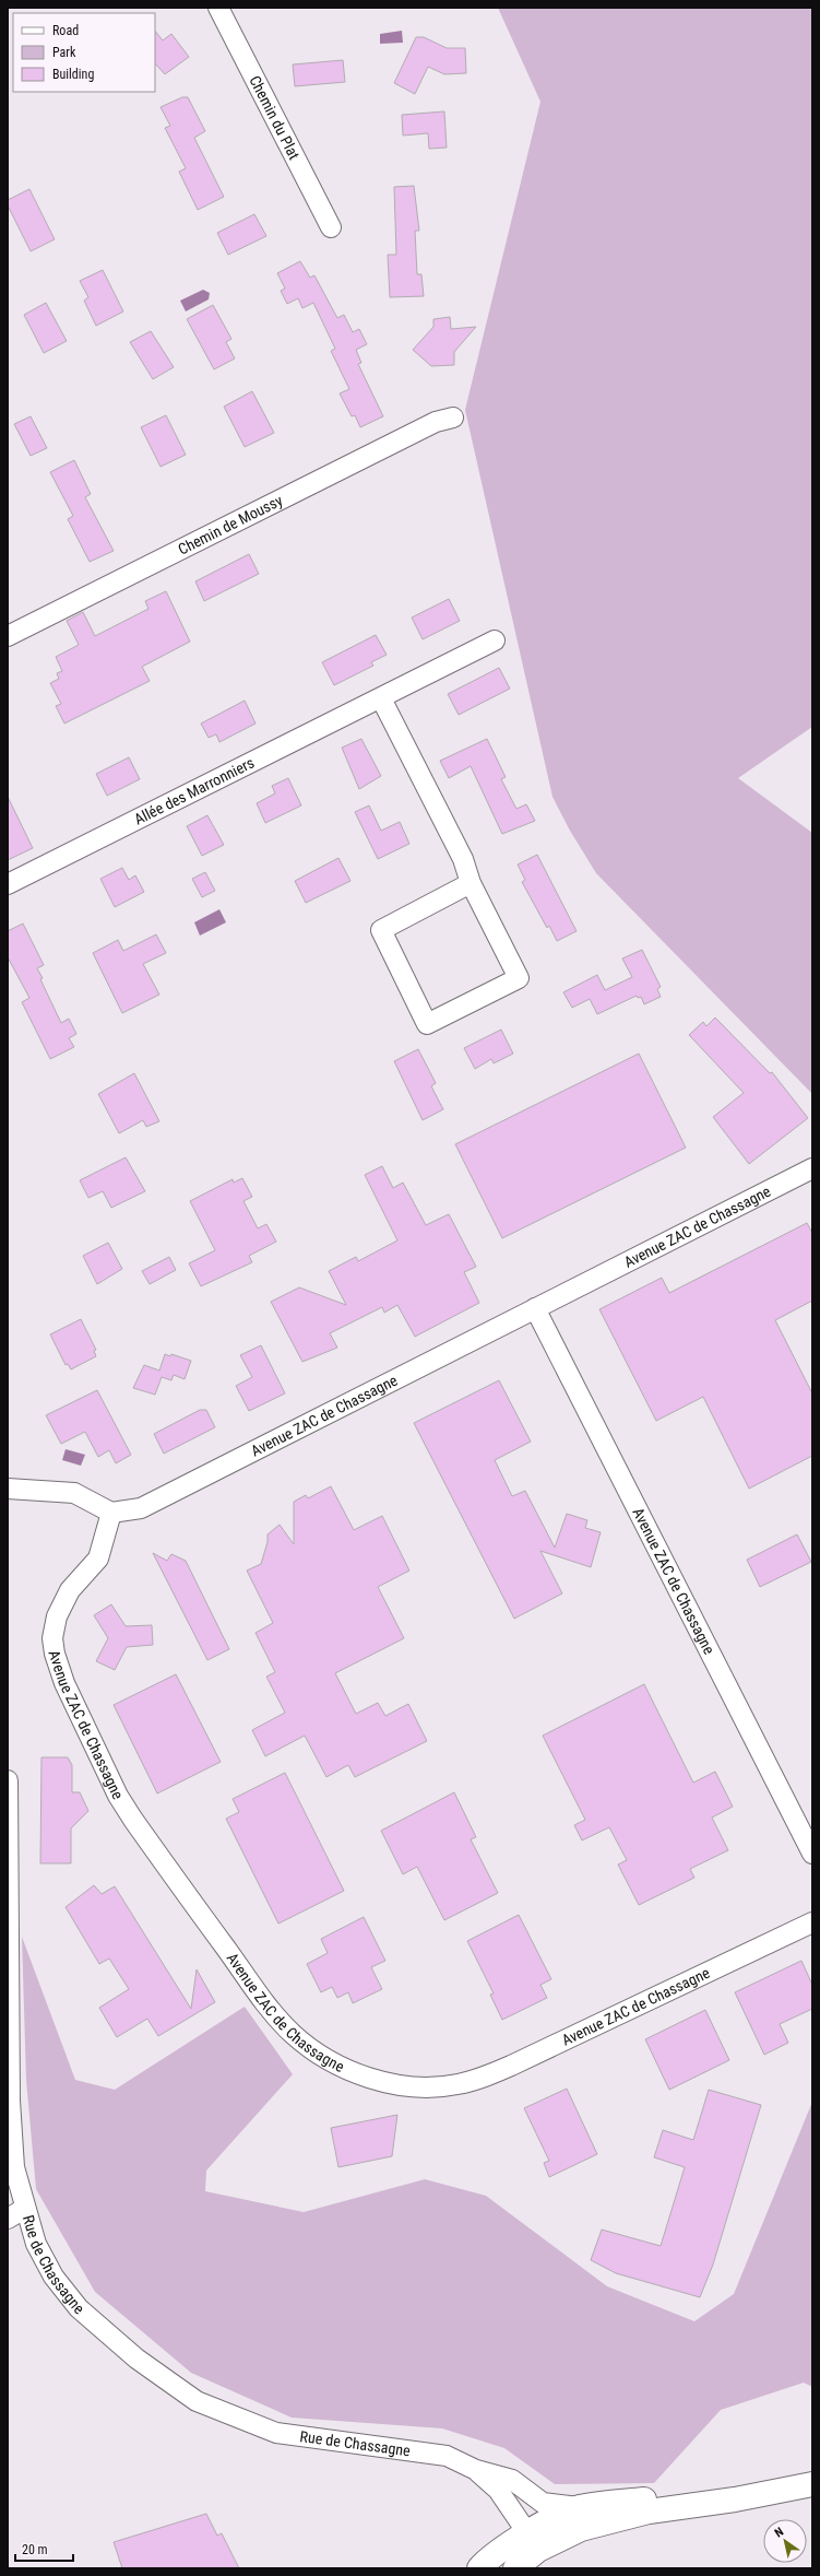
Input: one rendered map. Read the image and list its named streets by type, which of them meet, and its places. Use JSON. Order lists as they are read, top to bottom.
{
  "streets": {
    "street": [
      "Chemin du Plat",
      "Chemin de Moussy",
      "Allée des Marronniers",
      "Avenue ZAC de Chassagne",
      "Rue de Chassagne"
    ]
  },
  "legend": ["Road", "Park", "Building"],
  "scale_bar": "20 m",
  "north": "top left"
}
